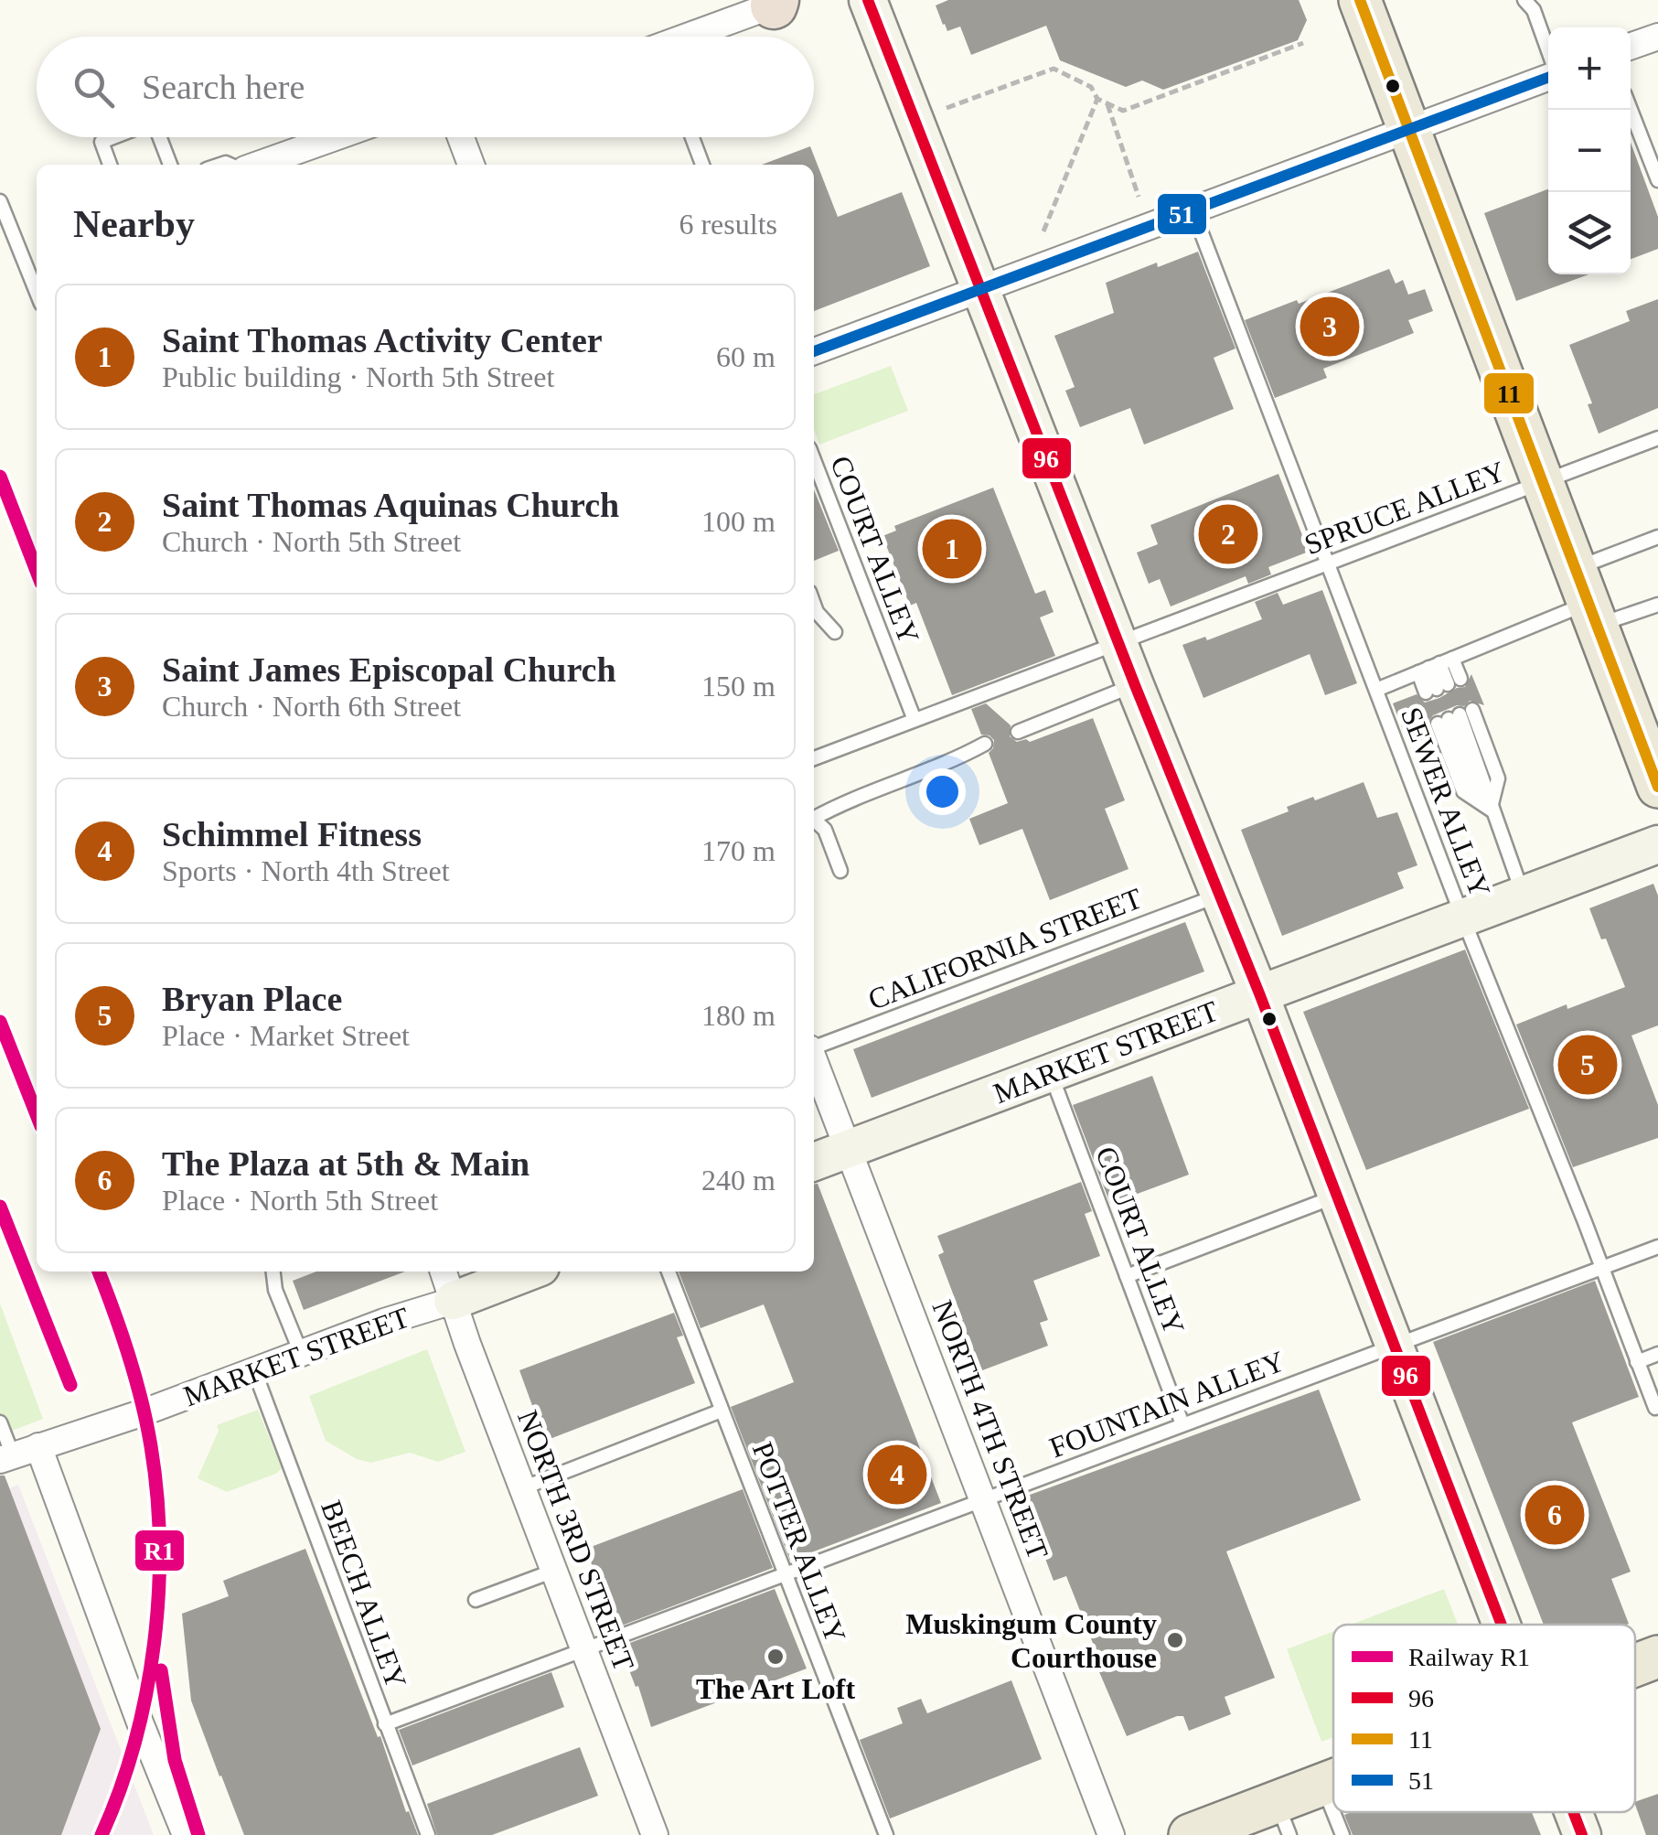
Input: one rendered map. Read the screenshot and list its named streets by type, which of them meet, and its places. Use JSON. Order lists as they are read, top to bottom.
{
  "streets": {
    "main road": ["MARKET STREET"],
    "street": ["NORTH 4TH STREET", "NORTH 3RD STREET"],
    "lane": [
      "SPRUCE ALLEY",
      "COURT ALLEY",
      "SEWER ALLEY",
      "CALIFORNIA STREET",
      "FOUNTAIN ALLEY",
      "POTTER ALLEY",
      "BEECH ALLEY"
    ]
  },
  "crossings": [
    ["SPRUCE ALLEY", "COURT ALLEY"],
    ["SPRUCE ALLEY", "SEWER ALLEY"],
    ["COURT ALLEY", "MARKET STREET"],
    ["COURT ALLEY", "FOUNTAIN ALLEY"],
    ["SEWER ALLEY", "MARKET STREET"],
    ["SEWER ALLEY", "FOUNTAIN ALLEY"],
    ["MARKET STREET", "NORTH 4TH STREET"],
    ["MARKET STREET", "NORTH 3RD STREET"],
    ["MARKET STREET", "BEECH ALLEY"],
    ["FOUNTAIN ALLEY", "NORTH 4TH STREET"],
    ["FOUNTAIN ALLEY", "NORTH 3RD STREET"],
    ["FOUNTAIN ALLEY", "POTTER ALLEY"],
    ["FOUNTAIN ALLEY", "BEECH ALLEY"]
  ],
  "places": ["Muskingum County Courthouse", "The Art Loft"],
  "lines": [
    "transit line 96",
    "transit line 11",
    "transit line 51",
    "rail line R1"
  ],
  "legend": [
    "Railway R1",
    "96",
    "11",
    "51"
  ],
  "page": {
    "map_buttons": ["+", "−"],
    "search": "Search here",
    "heading": ["Nearby", "6 results"],
    "list": [
      {
        "mark": "1",
        "name": "Saint Thomas Activity Center",
        "note": "Public building · North 5th Street",
        "value": "60 m"
      },
      {
        "mark": "2",
        "name": "Saint Thomas Aquinas Church",
        "note": "Church · North 5th Street",
        "value": "100 m"
      },
      {
        "mark": "3",
        "name": "Saint James Episcopal Church",
        "note": "Church · North 6th Street",
        "value": "150 m"
      },
      {
        "mark": "4",
        "name": "Schimmel Fitness",
        "note": "Sports · North 4th Street",
        "value": "170 m"
      },
      {
        "mark": "5",
        "name": "Bryan Place",
        "note": "Place · Market Street",
        "value": "180 m"
      },
      {
        "mark": "6",
        "name": "The Plaza at 5th & Main",
        "note": "Place · North 5th Street",
        "value": "240 m"
      }
    ],
    "pins": [
      "3",
      "2",
      "1",
      "5",
      "4",
      "6"
    ]
  }
}
